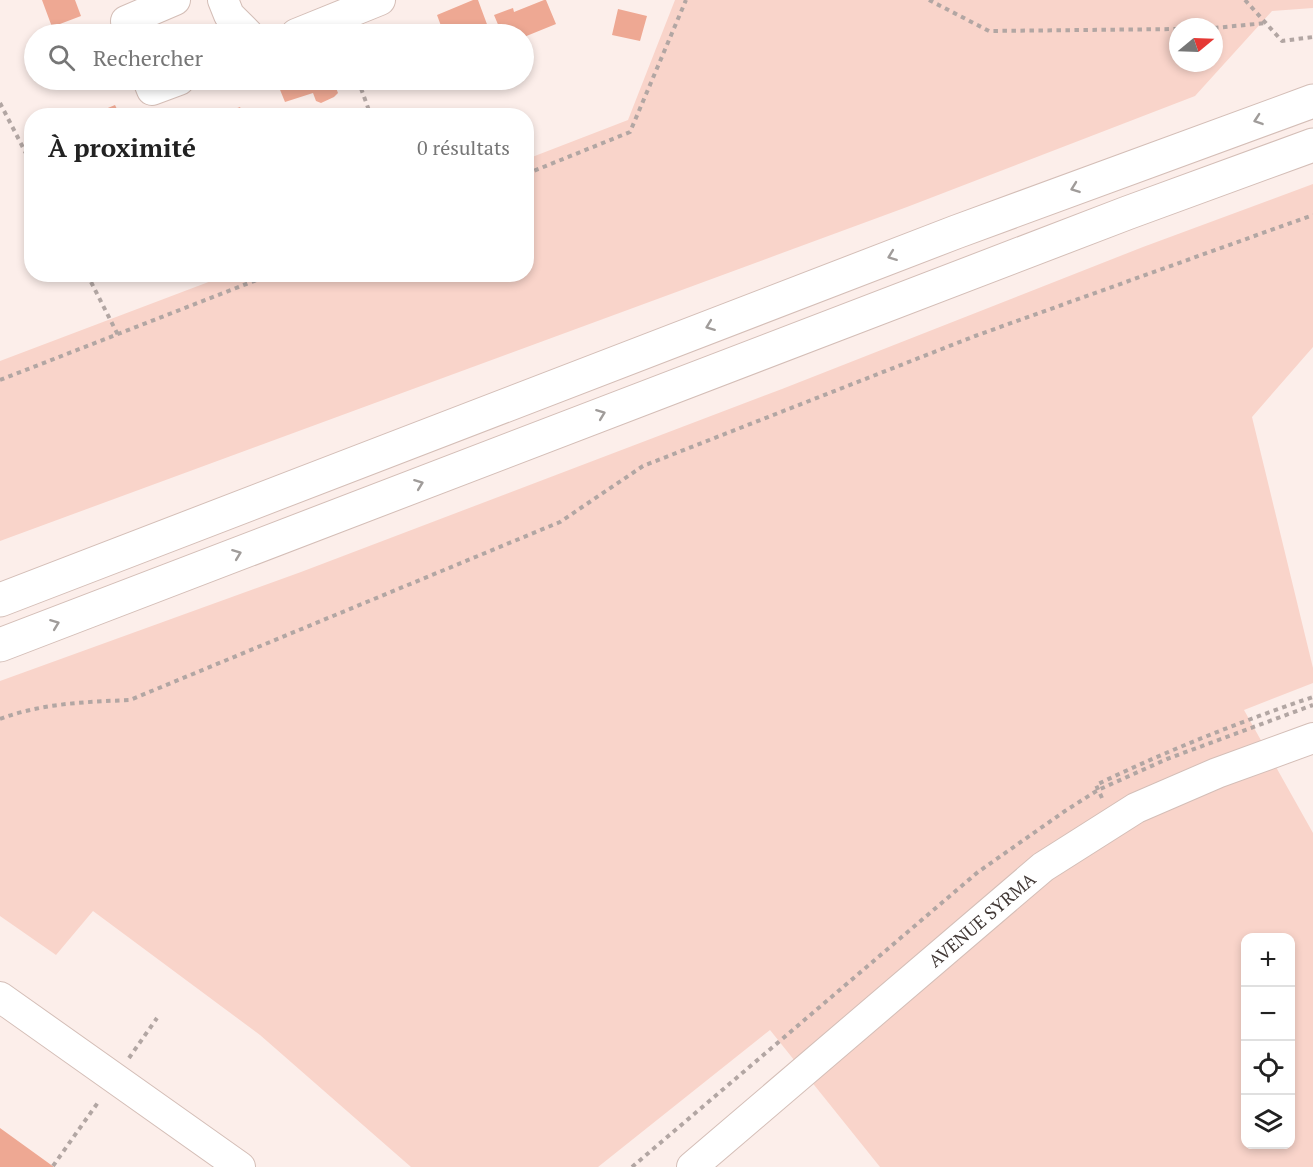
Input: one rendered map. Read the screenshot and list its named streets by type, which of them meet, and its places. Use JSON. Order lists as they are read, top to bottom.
{
  "streets": {
    "street": ["AVENUE SYRMA"]
  },
  "north": "right",
  "page": {
    "search": "Rechercher",
    "heading": ["À proximité", "0 résultats"],
    "map_buttons": ["+", "−"]
  }
}
